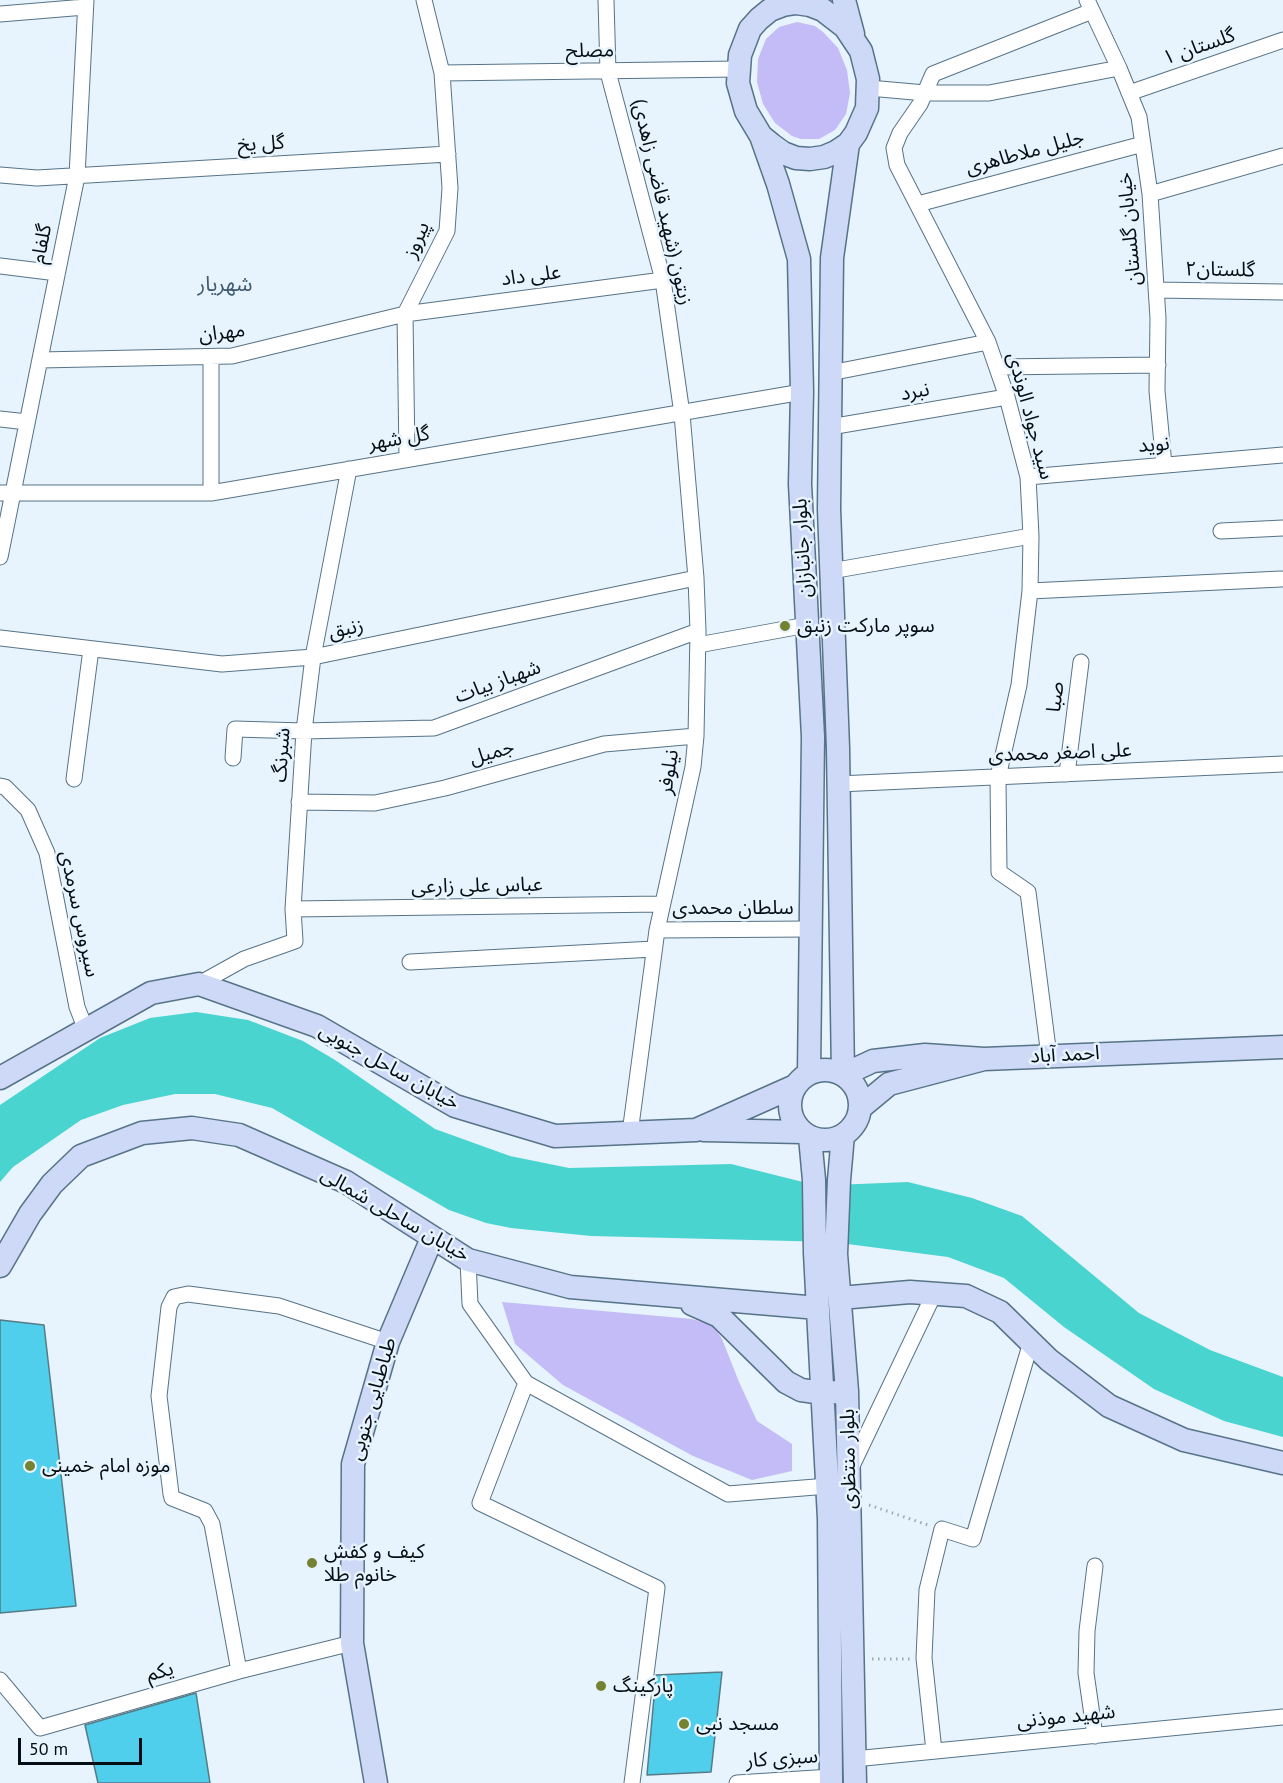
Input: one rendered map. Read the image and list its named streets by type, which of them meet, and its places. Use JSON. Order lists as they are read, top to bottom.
{
  "streets": {
    "main road": [
      "بلوار جانبازان",
      "احمد آباد",
      "خیابان ساحل جنوبی",
      "خیابان ساحلی شمالی",
      "طباطبایی جنوبی",
      "بلوار منتظری"
    ],
    "street": [
      "گلستان ۱",
      "مصلح",
      "گل یخ",
      "جلیل ملاطاهری",
      "زیتون (شهید قاضی زاهدی)",
      "خیابان گلستان",
      "پیروز",
      "گلفام",
      "گلستان۲",
      "علی داد",
      "مهران",
      "نبرد",
      "سید جواد الوندی",
      "گل شهر",
      "نوید",
      "زنبق",
      "شهباز بیات",
      "صبا",
      "جمیل",
      "علی اصغر محمدی",
      "شبرنگ",
      "نیلوفر",
      "عباس علی زارعی",
      "سلطان محمدی",
      "سیروس سرمدی",
      "یکم",
      "شهید موذنی",
      "سبزی کار"
    ]
  },
  "crossings": [
    ["گلستان ۱", "خیابان گلستان"],
    ["مصلح", "زیتون (شهید قاضی زاهدی)"],
    ["مصلح", "پیروز"],
    ["مصلح", "بلوار جانبازان"],
    ["گل یخ", "پیروز"],
    ["گل یخ", "گلفام"],
    ["جلیل ملاطاهری", "خیابان گلستان"],
    ["جلیل ملاطاهری", "سید جواد الوندی"],
    ["زیتون (شهید قاضی زاهدی)", "علی داد"],
    ["زیتون (شهید قاضی زاهدی)", "گل شهر"],
    ["زیتون (شهید قاضی زاهدی)", "نیلوفر"],
    ["خیابان گلستان", "گلستان۲"],
    ["خیابان گلستان", "نوید"],
    ["پیروز", "علی داد"],
    ["پیروز", "مهران"],
    ["پیروز", "گل شهر"],
    ["گلفام", "مهران"],
    ["گلفام", "گل شهر"],
    ["علی داد", "مهران"],
    ["نبرد", "سید جواد الوندی"],
    ["نبرد", "بلوار جانبازان"],
    ["سید جواد الوندی", "نوید"],
    ["سید جواد الوندی", "علی اصغر محمدی"],
    ["سید جواد الوندی", "احمد آباد"],
    ["گل شهر", "بلوار جانبازان"],
    ["گل شهر", "شبرنگ"],
    ["گل شهر", "نیلوفر"],
    ["بلوار جانبازان", "شهباز بیات"],
    ["بلوار جانبازان", "علی اصغر محمدی"],
    ["بلوار جانبازان", "سلطان محمدی"],
    ["بلوار جانبازان", "احمد آباد"],
    ["بلوار جانبازان", "خیابان ساحل جنوبی"],
    ["بلوار جانبازان", "بلوار منتظری"],
    ["زنبق", "شبرنگ"],
    ["زنبق", "نیلوفر"],
    ["شهباز بیات", "شبرنگ"],
    ["شهباز بیات", "نیلوفر"],
    ["صبا", "علی اصغر محمدی"],
    ["جمیل", "شبرنگ"],
    ["جمیل", "نیلوفر"],
    ["شبرنگ", "عباس علی زارعی"],
    ["شبرنگ", "خیابان ساحل جنوبی"],
    ["نیلوفر", "عباس علی زارعی"],
    ["نیلوفر", "سلطان محمدی"],
    ["نیلوفر", "خیابان ساحل جنوبی"],
    ["احمد آباد", "خیابان ساحل جنوبی"],
    ["احمد آباد", "بلوار منتظری"],
    ["خیابان ساحل جنوبی", "بلوار منتظری"],
    ["خیابان ساحلی شمالی", "طباطبایی جنوبی"],
    ["خیابان ساحلی شمالی", "بلوار منتظری"],
    ["طباطبایی جنوبی", "یکم"],
    ["بلوار منتظری", "شهید موذنی"],
    ["بلوار منتظری", "سبزی کار"]
  ],
  "districts": ["شهریار"],
  "places": [
    "سوپر مارکت زنبق",
    "موزه امام خمینی",
    "کیف و کفش خانوم طلا",
    "پارکینگ",
    "مسجد نبی"
  ],
  "scale_bar": "50 m"
}
